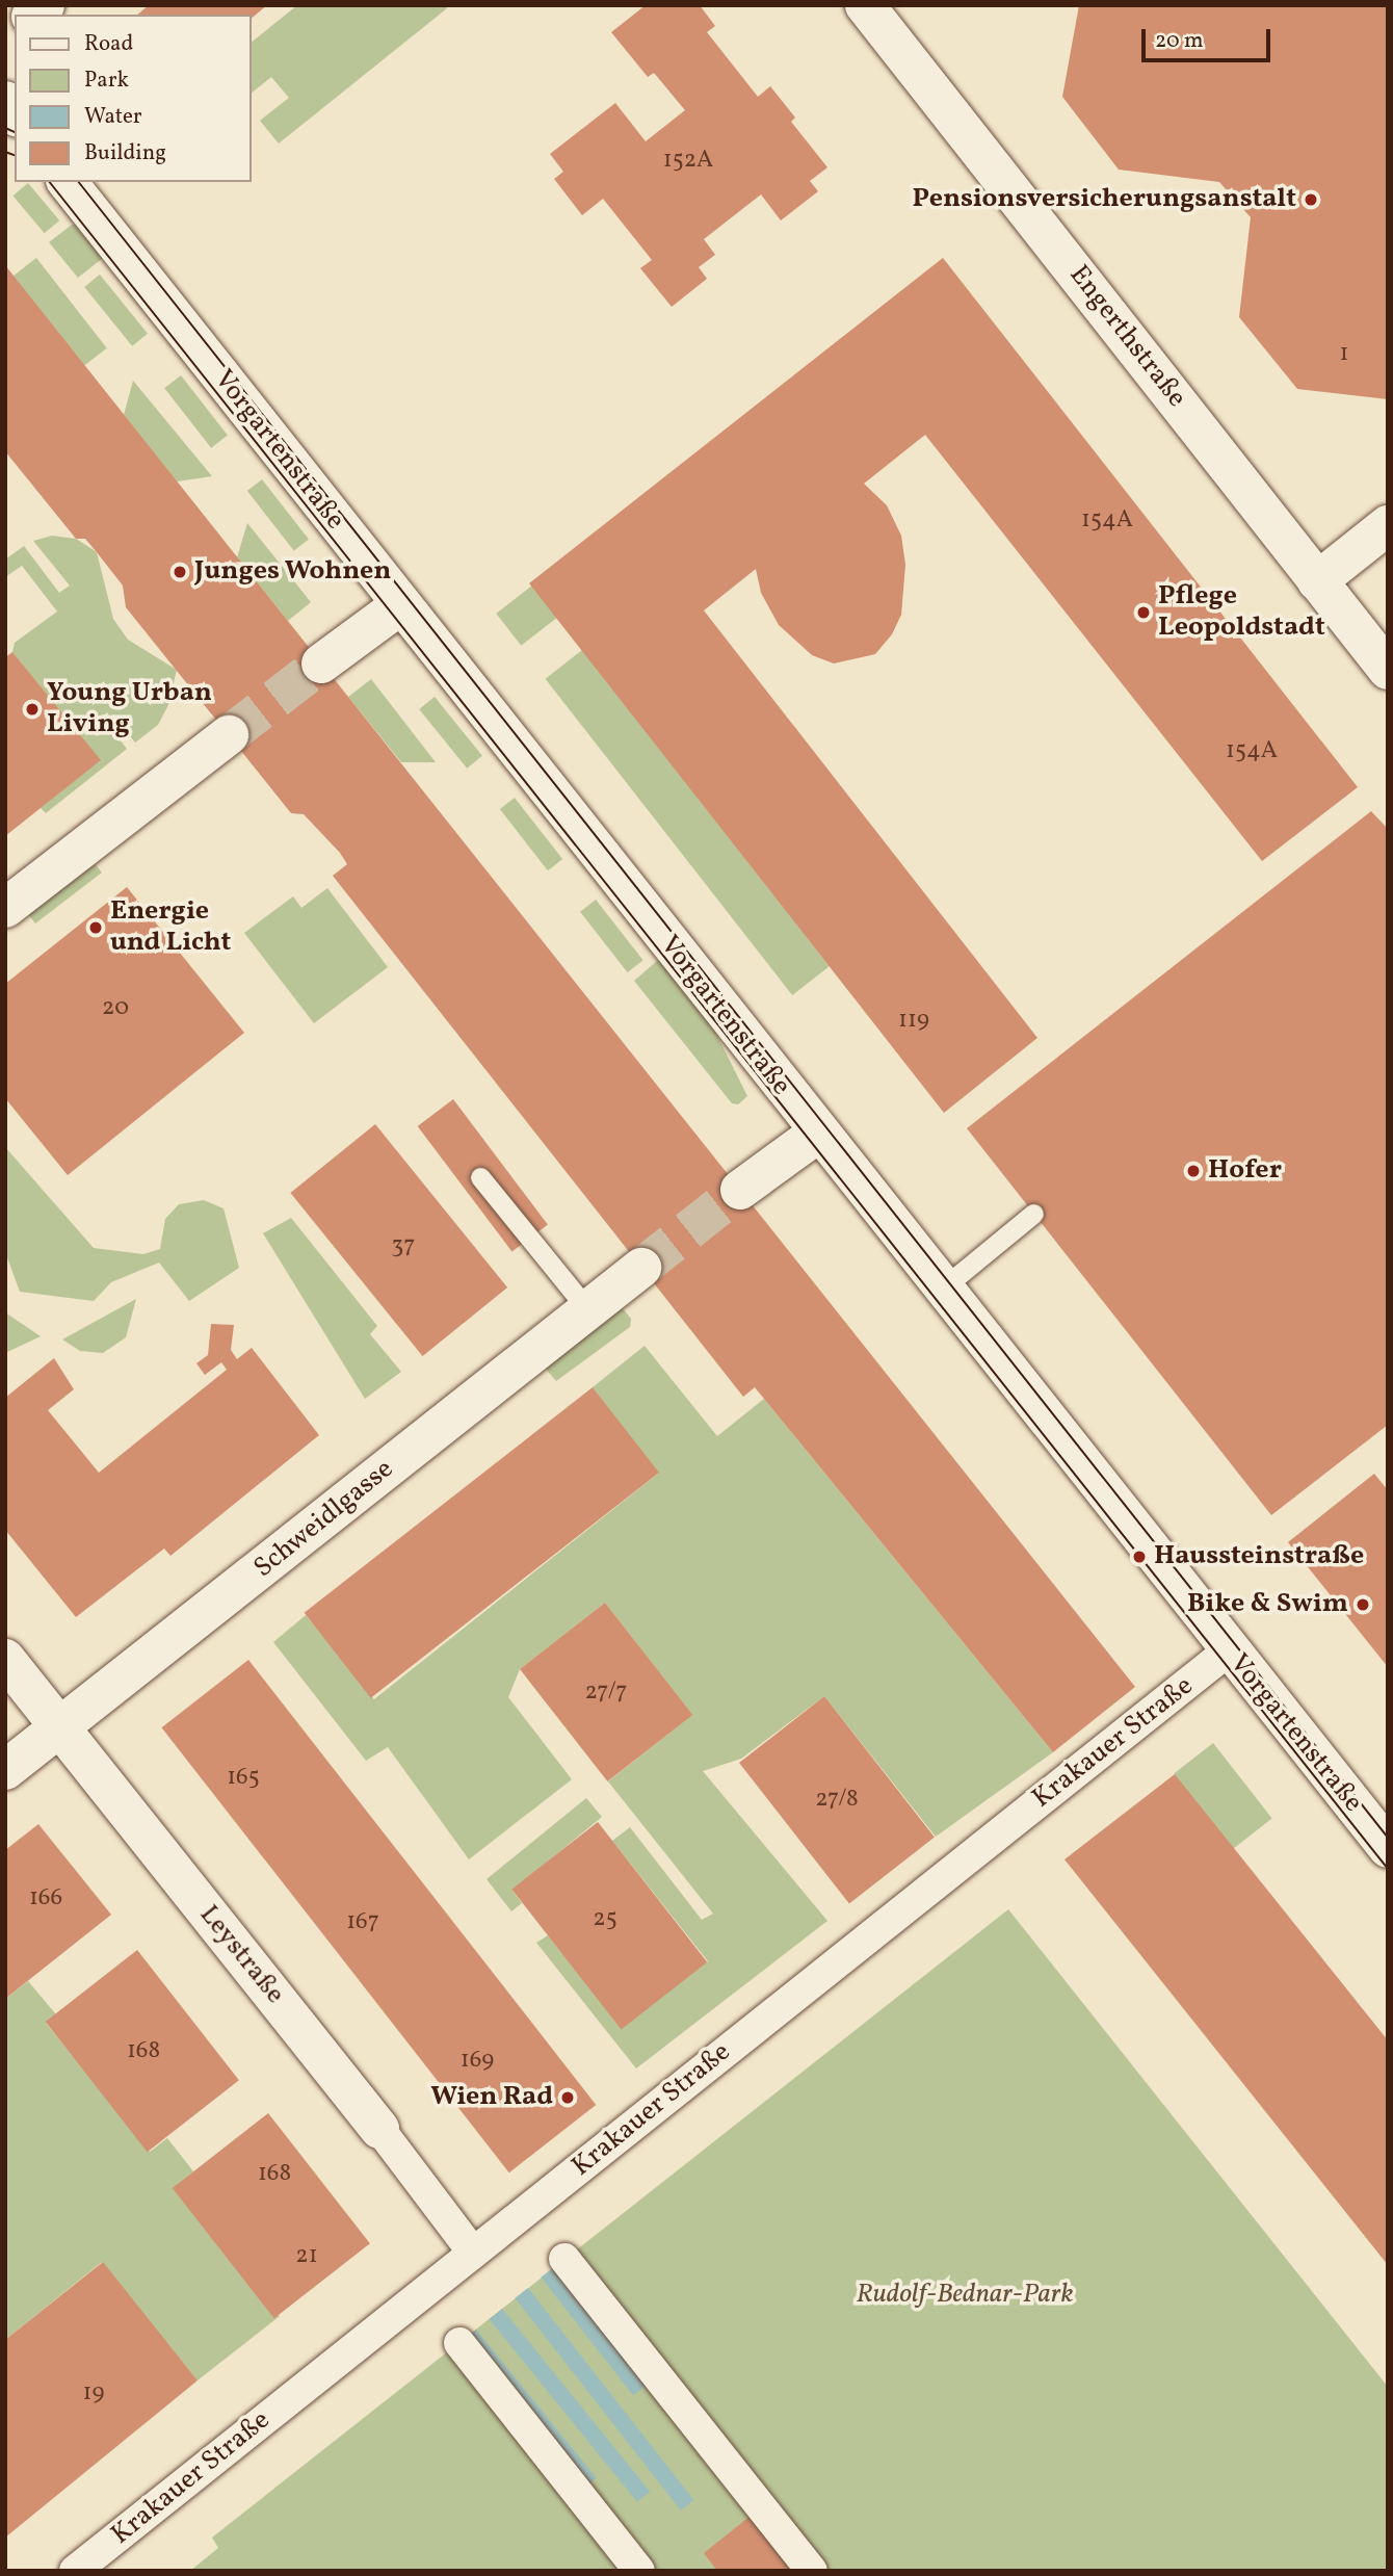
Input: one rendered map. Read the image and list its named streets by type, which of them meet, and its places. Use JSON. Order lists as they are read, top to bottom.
{
  "streets": {
    "street": [
      "Engerthstraße",
      "Vorgartenstraße",
      "Schweidlgasse",
      "Krakauer Straße",
      "Leystraße"
    ]
  },
  "crossings": [
    ["Vorgartenstraße", "Krakauer Straße"],
    ["Schweidlgasse", "Leystraße"],
    ["Krakauer Straße", "Leystraße"]
  ],
  "parks": ["Rudolf-Bednar-Park"],
  "places": [
    "Pensionsversicherungsanstalt",
    "Junges Wohnen",
    "Pflege Leopoldstadt",
    "Young Urban Living",
    "Energie und Licht",
    "Hofer",
    "Haussteinstraße",
    "Bike & Swim",
    "Wien Rad"
  ],
  "house_numbers": [
    "152A",
    "1",
    "154A",
    "154A",
    "20",
    "119",
    "37",
    "27/7",
    "165",
    "27/8",
    "166",
    "25",
    "167",
    "168",
    "169",
    "168",
    "21",
    "19"
  ],
  "legend": [
    "Road",
    "Park",
    "Water",
    "Building"
  ],
  "scale_bar": "20 m"
}
